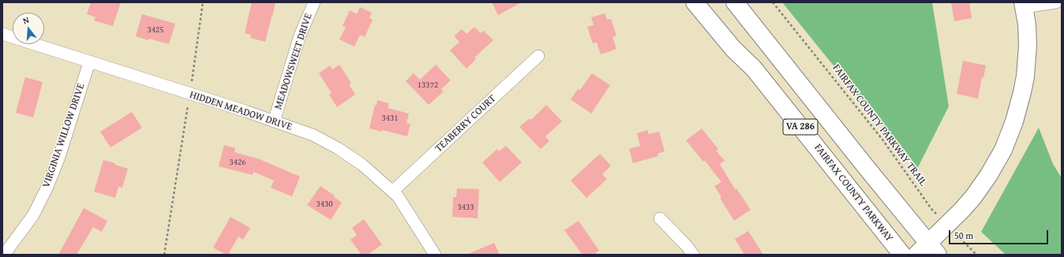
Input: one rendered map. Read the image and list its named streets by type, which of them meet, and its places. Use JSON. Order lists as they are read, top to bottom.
{
  "streets": {
    "main road": ["VA 286", "FAIRFAX COUNTY PARKWAY"],
    "street": [
      "MEADOWSWEET DRIVE",
      "HIDDEN MEADOW DRIVE",
      "TEABERRY COURT",
      "VIRGINIA WILLOW DRIVE"
    ],
    "path": ["FAIRFAX COUNTY PARKWAY TRAIL"]
  },
  "crossings": [
    ["MEADOWSWEET DRIVE", "HIDDEN MEADOW DRIVE"],
    ["HIDDEN MEADOW DRIVE", "TEABERRY COURT"],
    ["HIDDEN MEADOW DRIVE", "VIRGINIA WILLOW DRIVE"]
  ],
  "house_numbers": [
    "3425",
    "13372",
    "3431",
    "3426",
    "3430",
    "3433"
  ],
  "scale_bar": "50 m",
  "north": "top"
}
